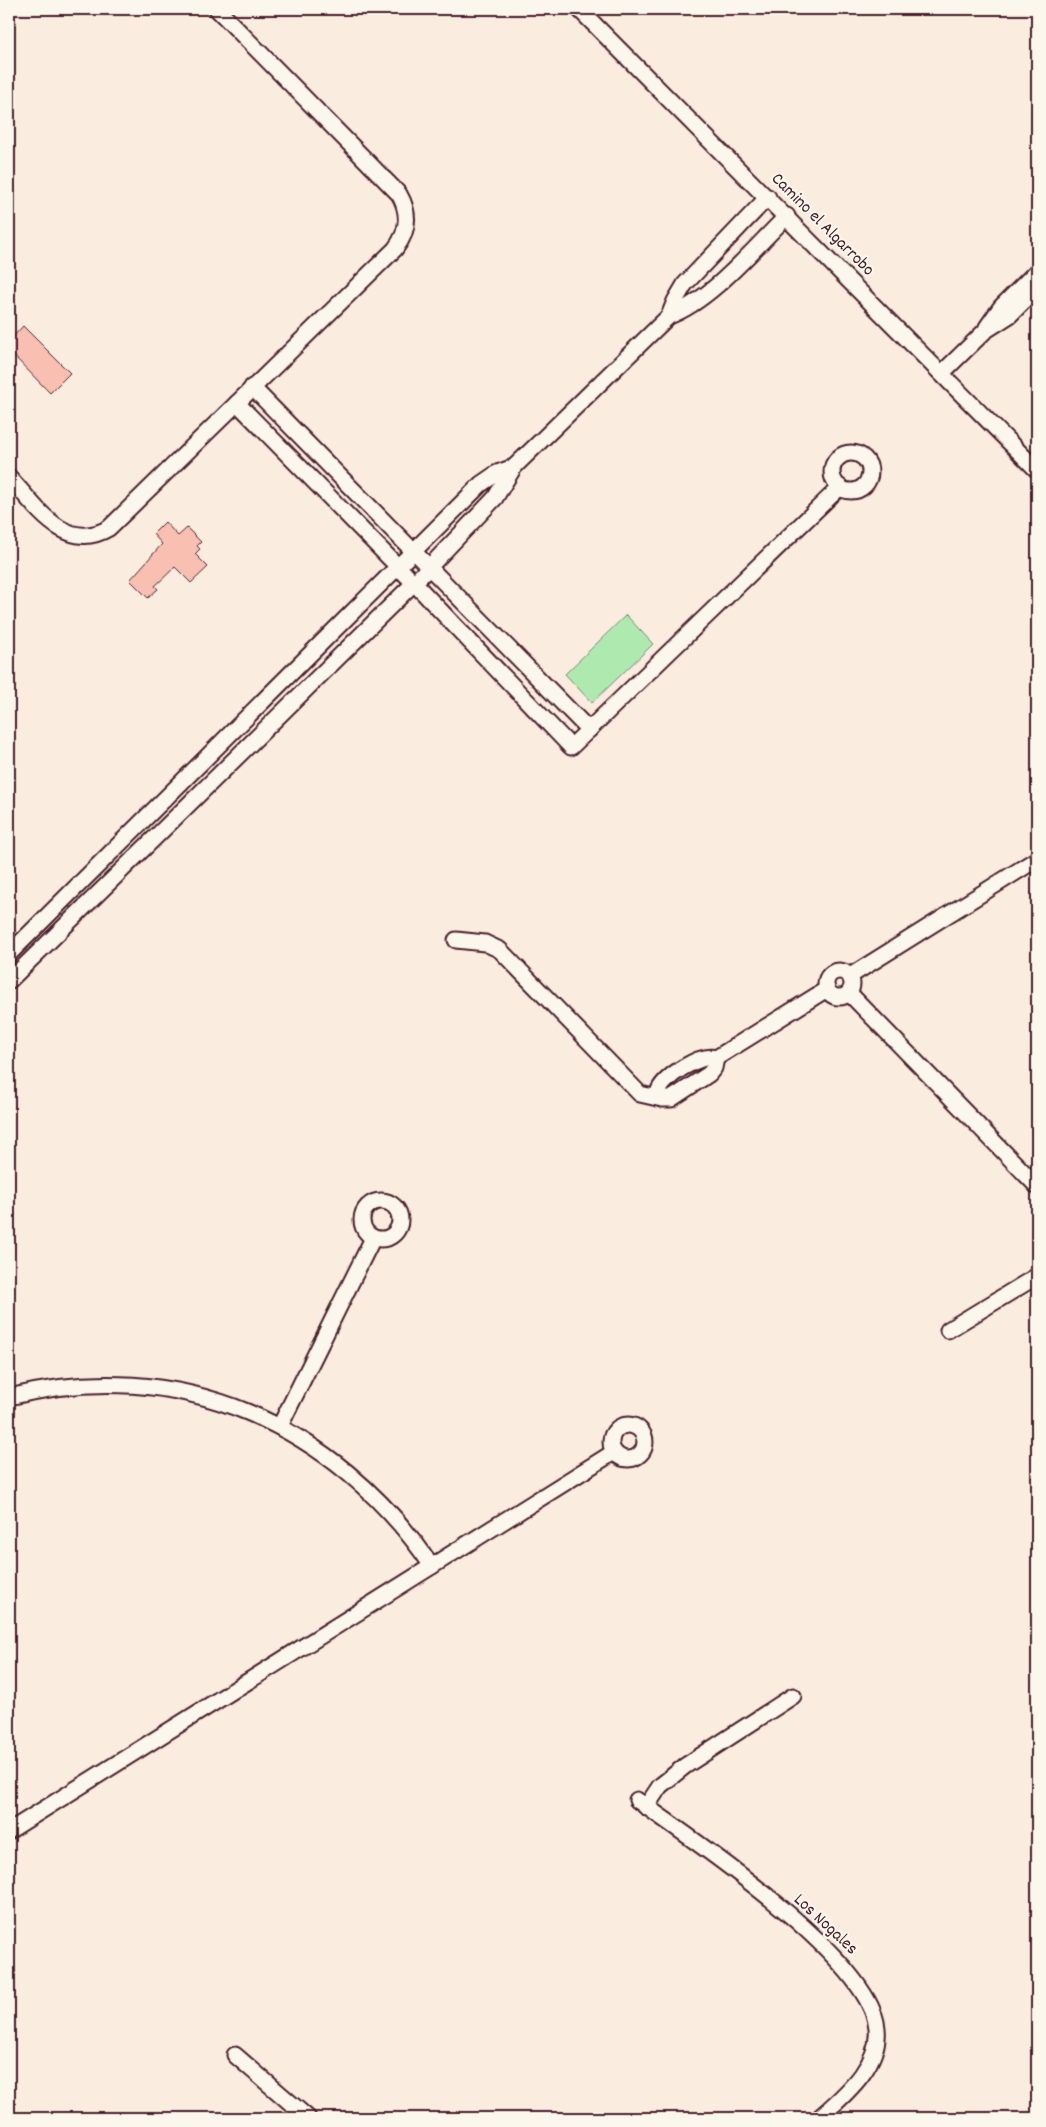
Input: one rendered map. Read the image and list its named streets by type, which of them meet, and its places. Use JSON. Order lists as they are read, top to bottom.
{
  "streets": {
    "street": ["Camino el Algarrobo", "Los Nogales"]
  }
}
